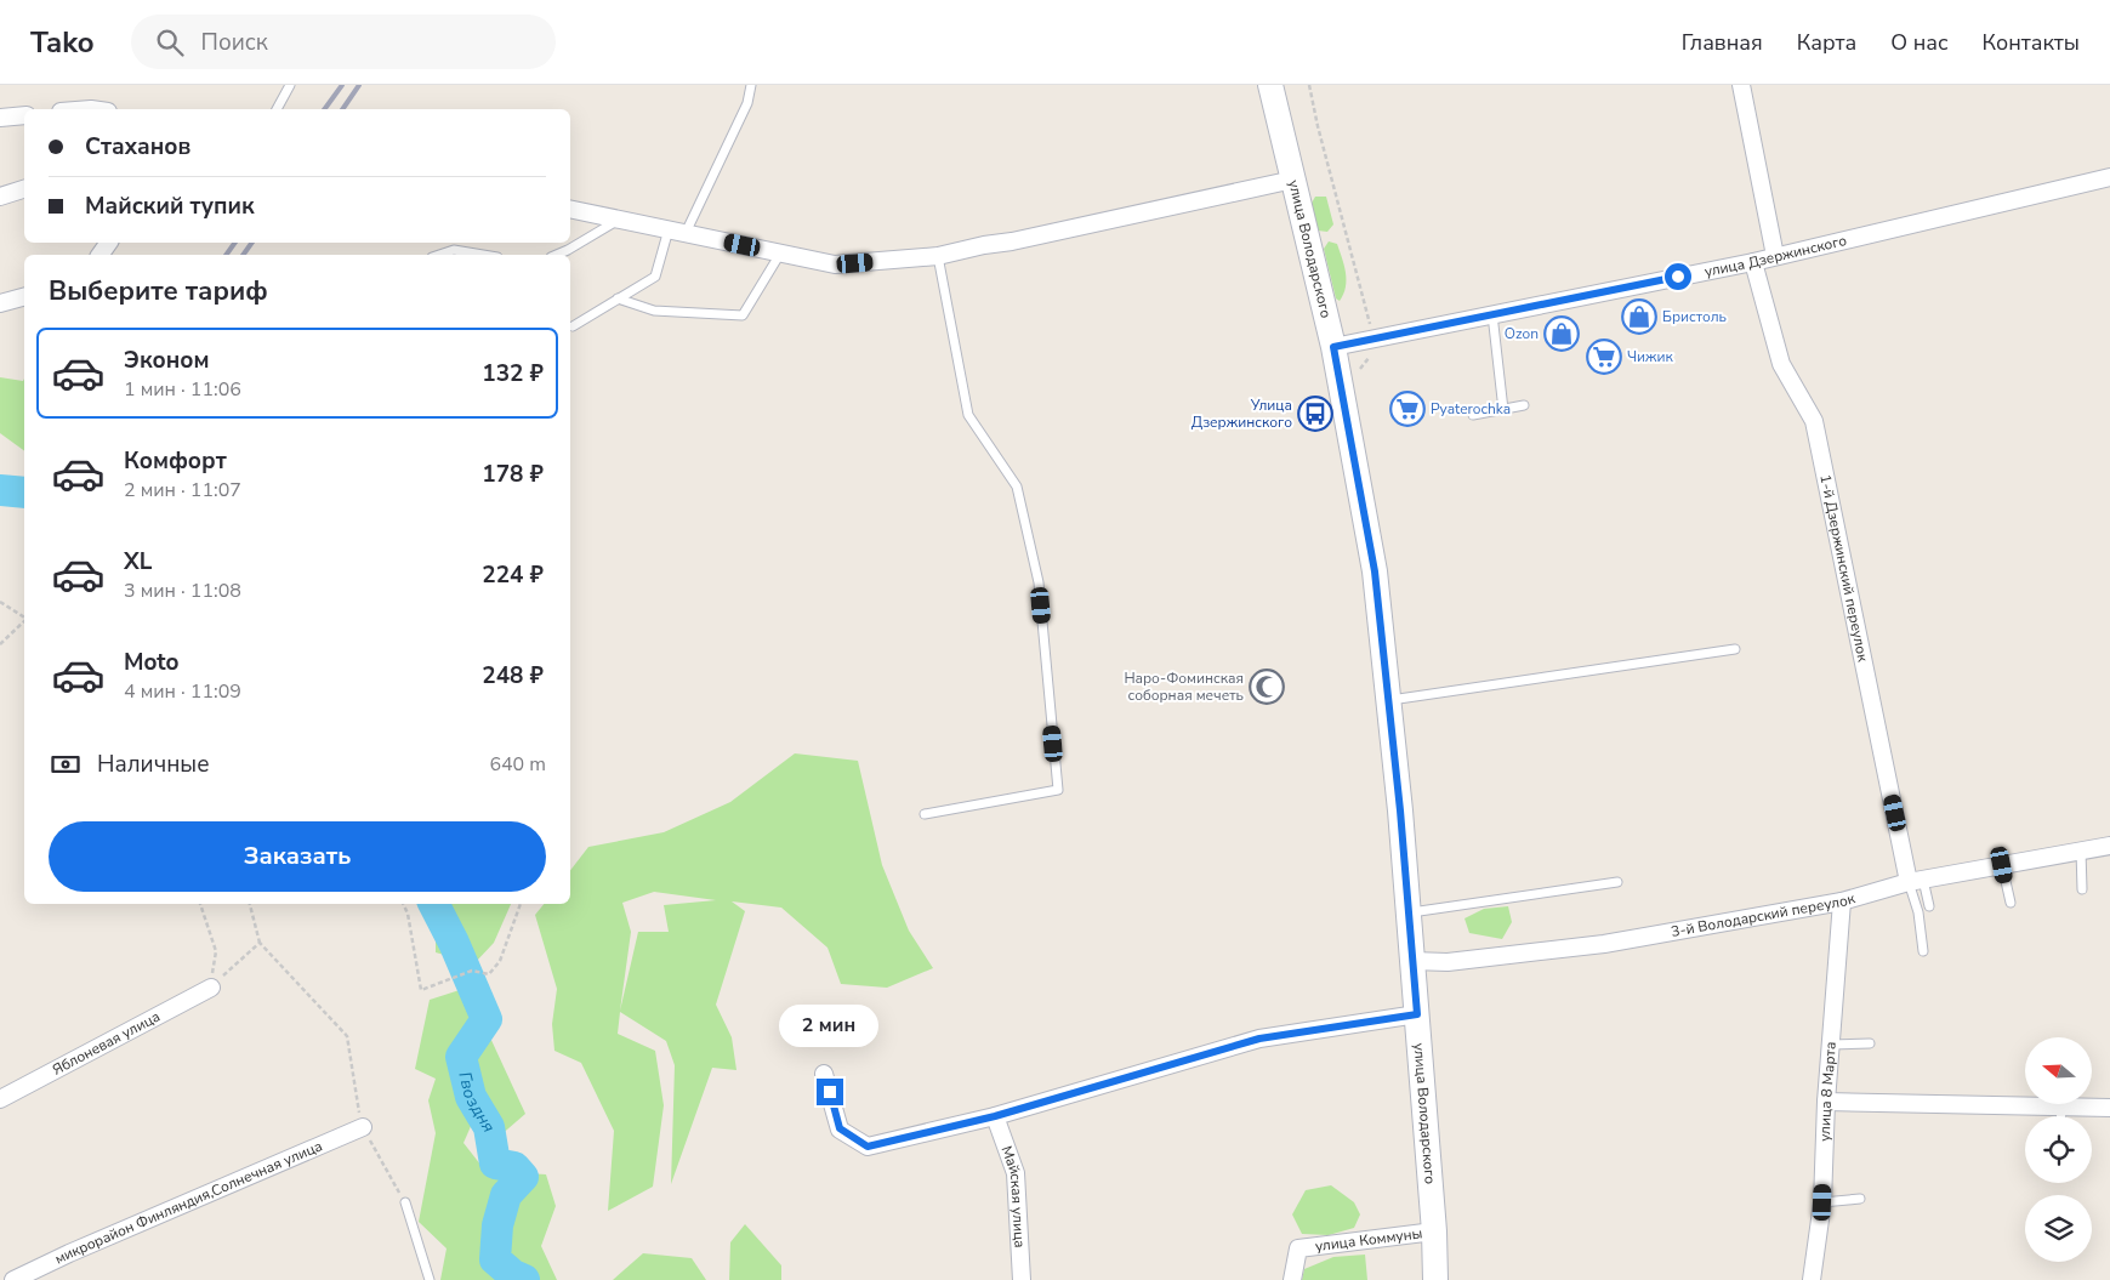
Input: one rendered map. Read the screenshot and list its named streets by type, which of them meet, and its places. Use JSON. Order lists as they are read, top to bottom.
{
  "streets": {
    "main road": ["улица Володарского"],
    "street": [
      "улица Дзержинского",
      "1-й Дзержинский переулок",
      "3-й Володарский переулок",
      "Яблоневая улица",
      "улица 8 Марта",
      "Майская улица",
      "микрорайон Финляндия,Солнечная улица",
      "улица Коммуны"
    ]
  },
  "crossings": [
    ["улица Володарского", "улица Дзержинского"],
    ["улица Володарского", "3-й Володарский переулок"],
    ["улица Володарского", "улица Коммуны"],
    ["улица Дзержинского", "1-й Дзержинский переулок"],
    ["1-й Дзержинский переулок", "3-й Володарский переулок"],
    ["3-й Володарский переулок", "улица 8 Марта"]
  ],
  "water": ["Гвоздня"],
  "places": {
    "shop": ["Бристоль", "Ozon"],
    "supermarket": ["Чижик", "Pyaterochka"],
    "bus stop": ["Улица Дзержинского"],
    "mosque": ["Наро-Фоминская соборная мечеть"]
  },
  "north": "left",
  "page": {
    "header": "Tako",
    "search": "Поиск",
    "nav": [
      "Главная",
      "Карта",
      "О нас",
      "Контакты"
    ],
    "banner": ["Стаханов", "Майский тупик"],
    "heading": "Выберите тариф",
    "list": [
      {
        "name": "Эконом",
        "note": "1 мин · 11:06",
        "value": "132 ₽"
      },
      {
        "name": "Комфорт",
        "note": "2 мин · 11:07",
        "value": "178 ₽"
      },
      {
        "name": "XL",
        "note": "3 мин · 11:08",
        "value": "224 ₽"
      },
      {
        "name": "Moto",
        "note": "4 мин · 11:09",
        "value": "248 ₽"
      }
    ],
    "pay": ["Наличные", "640 m"],
    "buttons": "Заказать",
    "bubble": "2 мин"
  }
}
